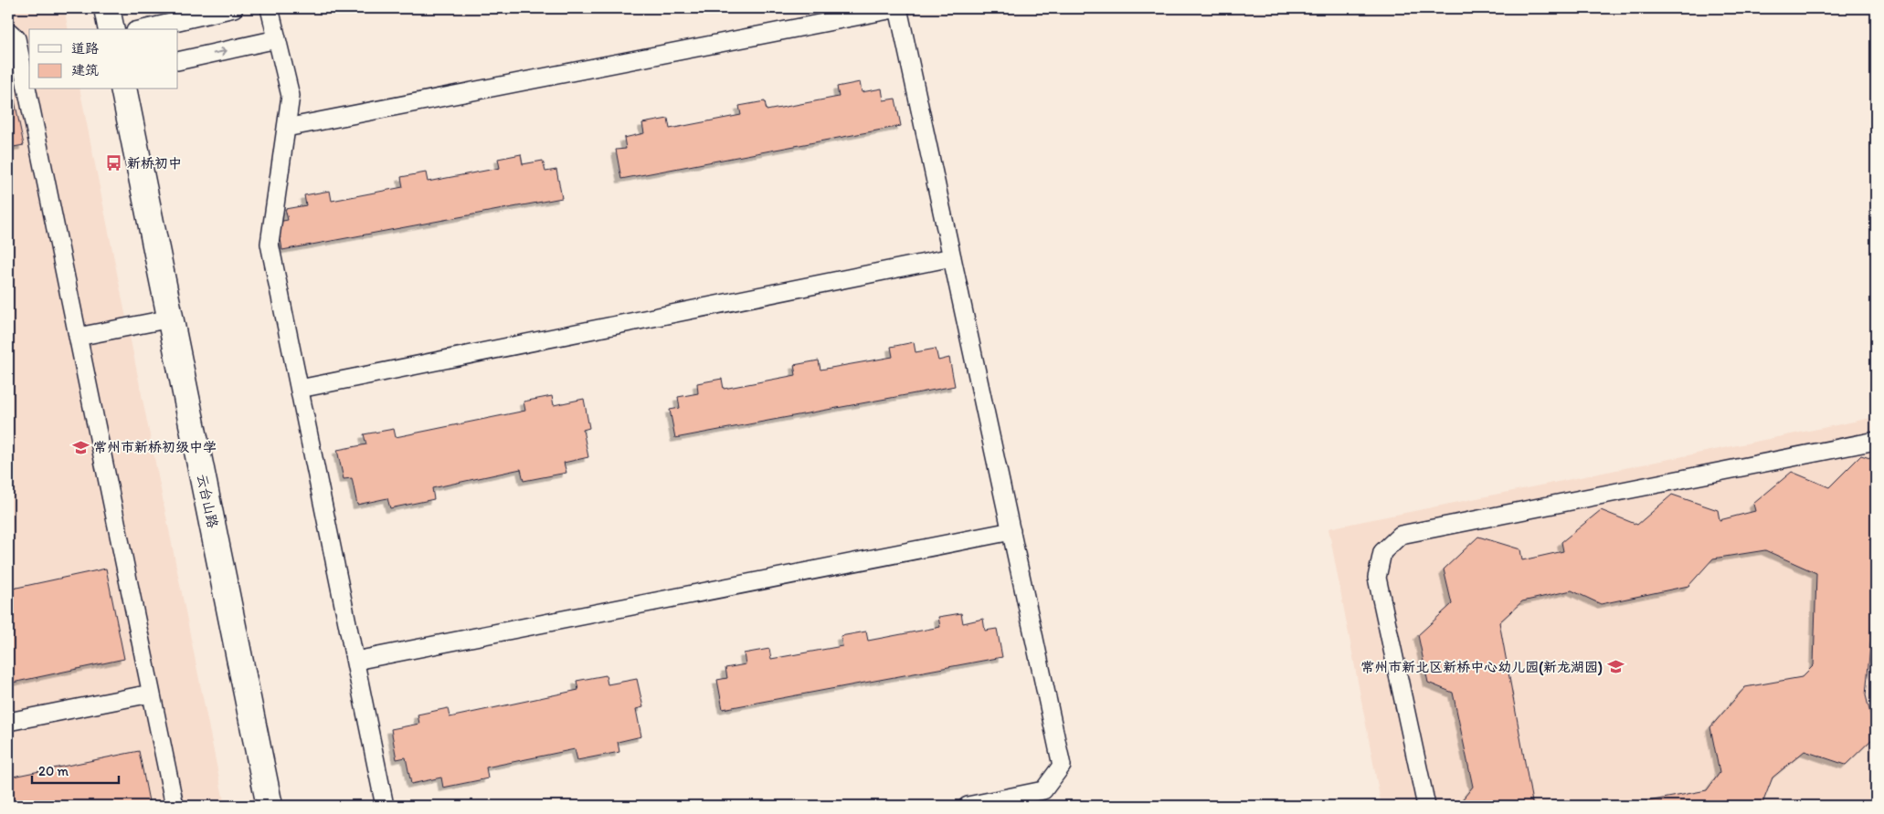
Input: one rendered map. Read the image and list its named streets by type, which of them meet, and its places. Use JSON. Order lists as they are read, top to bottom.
{
  "streets": {
    "street": ["云台山路"]
  },
  "places": {
    "bus stop": ["新桥初中"],
    "school or university": ["常州市新桥初级中学", "常州市新北区新桥中心幼儿园(新龙湖园)"]
  },
  "legend": ["道路", "建筑"],
  "scale_bar": "20 m"
}
